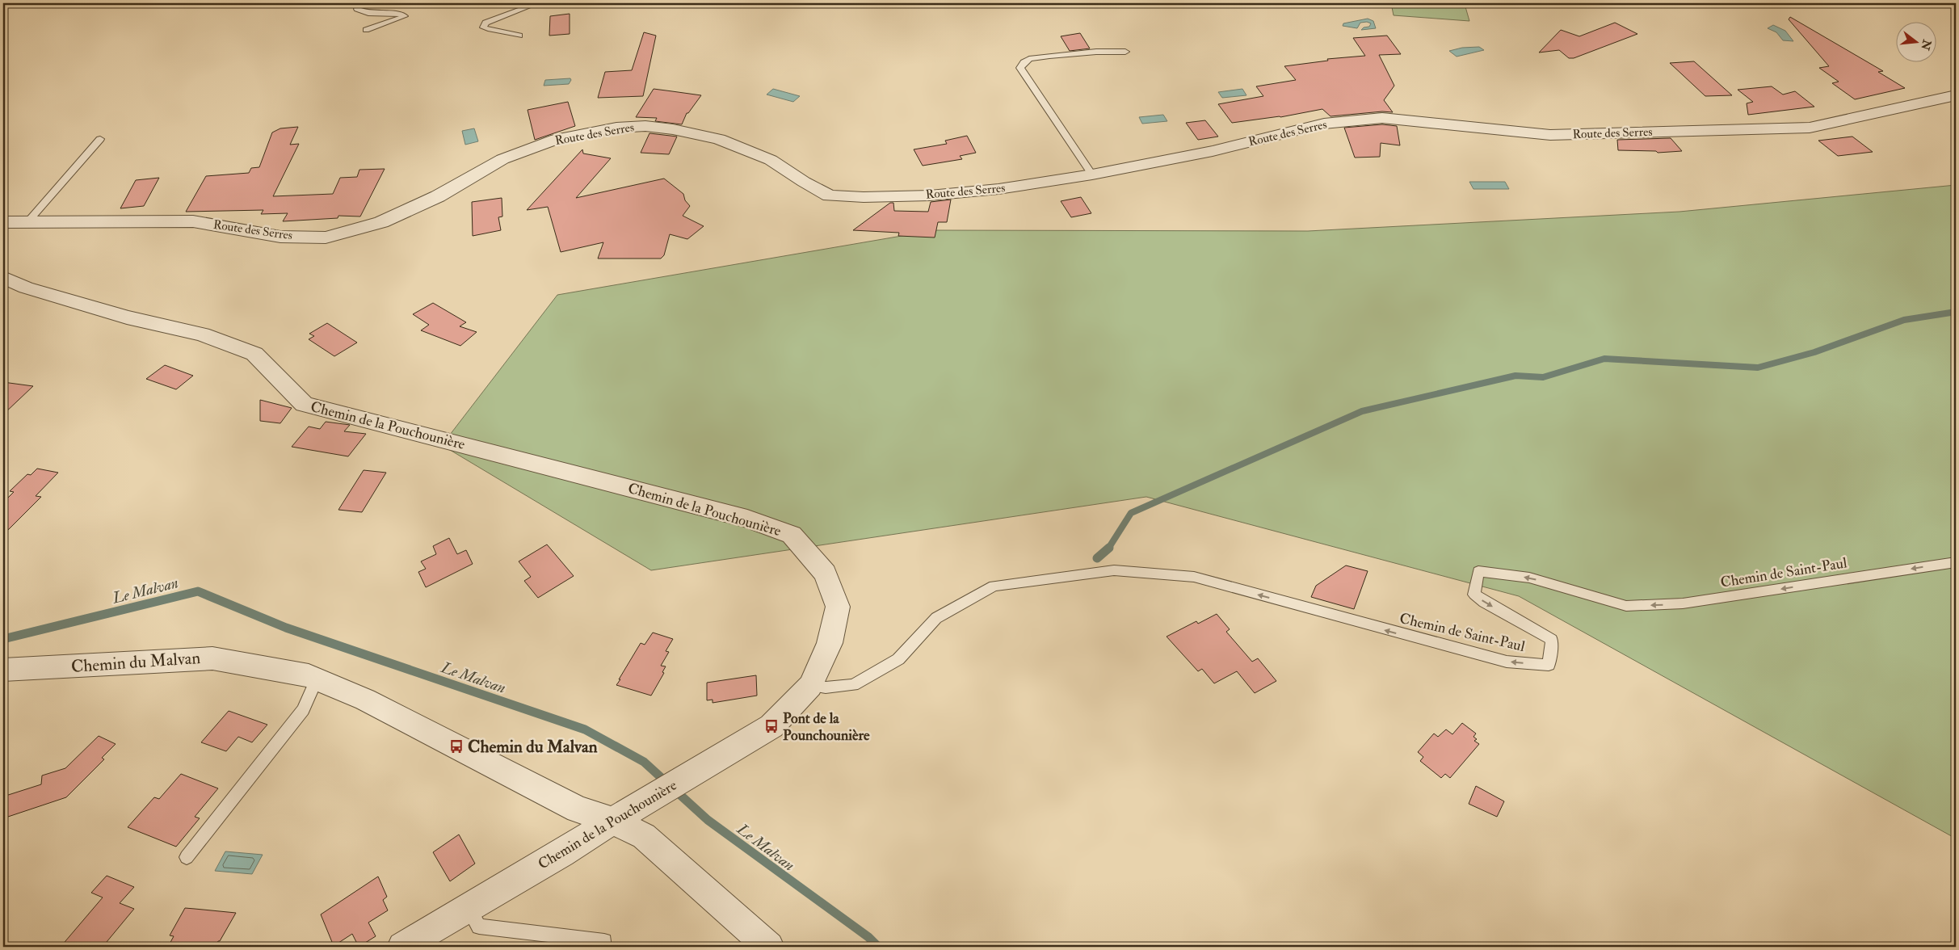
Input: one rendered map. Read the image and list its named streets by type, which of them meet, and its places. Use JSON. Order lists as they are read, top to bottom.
{
  "streets": {
    "street": ["Route des Serres", "Chemin de la Pouchounière", "Chemin du Malvan"],
    "lane": ["Chemin de Saint-Paul"]
  },
  "crossings": [
    ["Chemin de la Pouchounière", "Chemin de Saint-Paul"],
    ["Chemin de la Pouchounière", "Chemin du Malvan"]
  ],
  "one_way": ["Chemin de Saint-Paul"],
  "water": ["Le Malvan"],
  "places": {
    "bus stop": ["Pont de la Pounchounière", "Chemin du Malvan"]
  },
  "north": "right"
}
